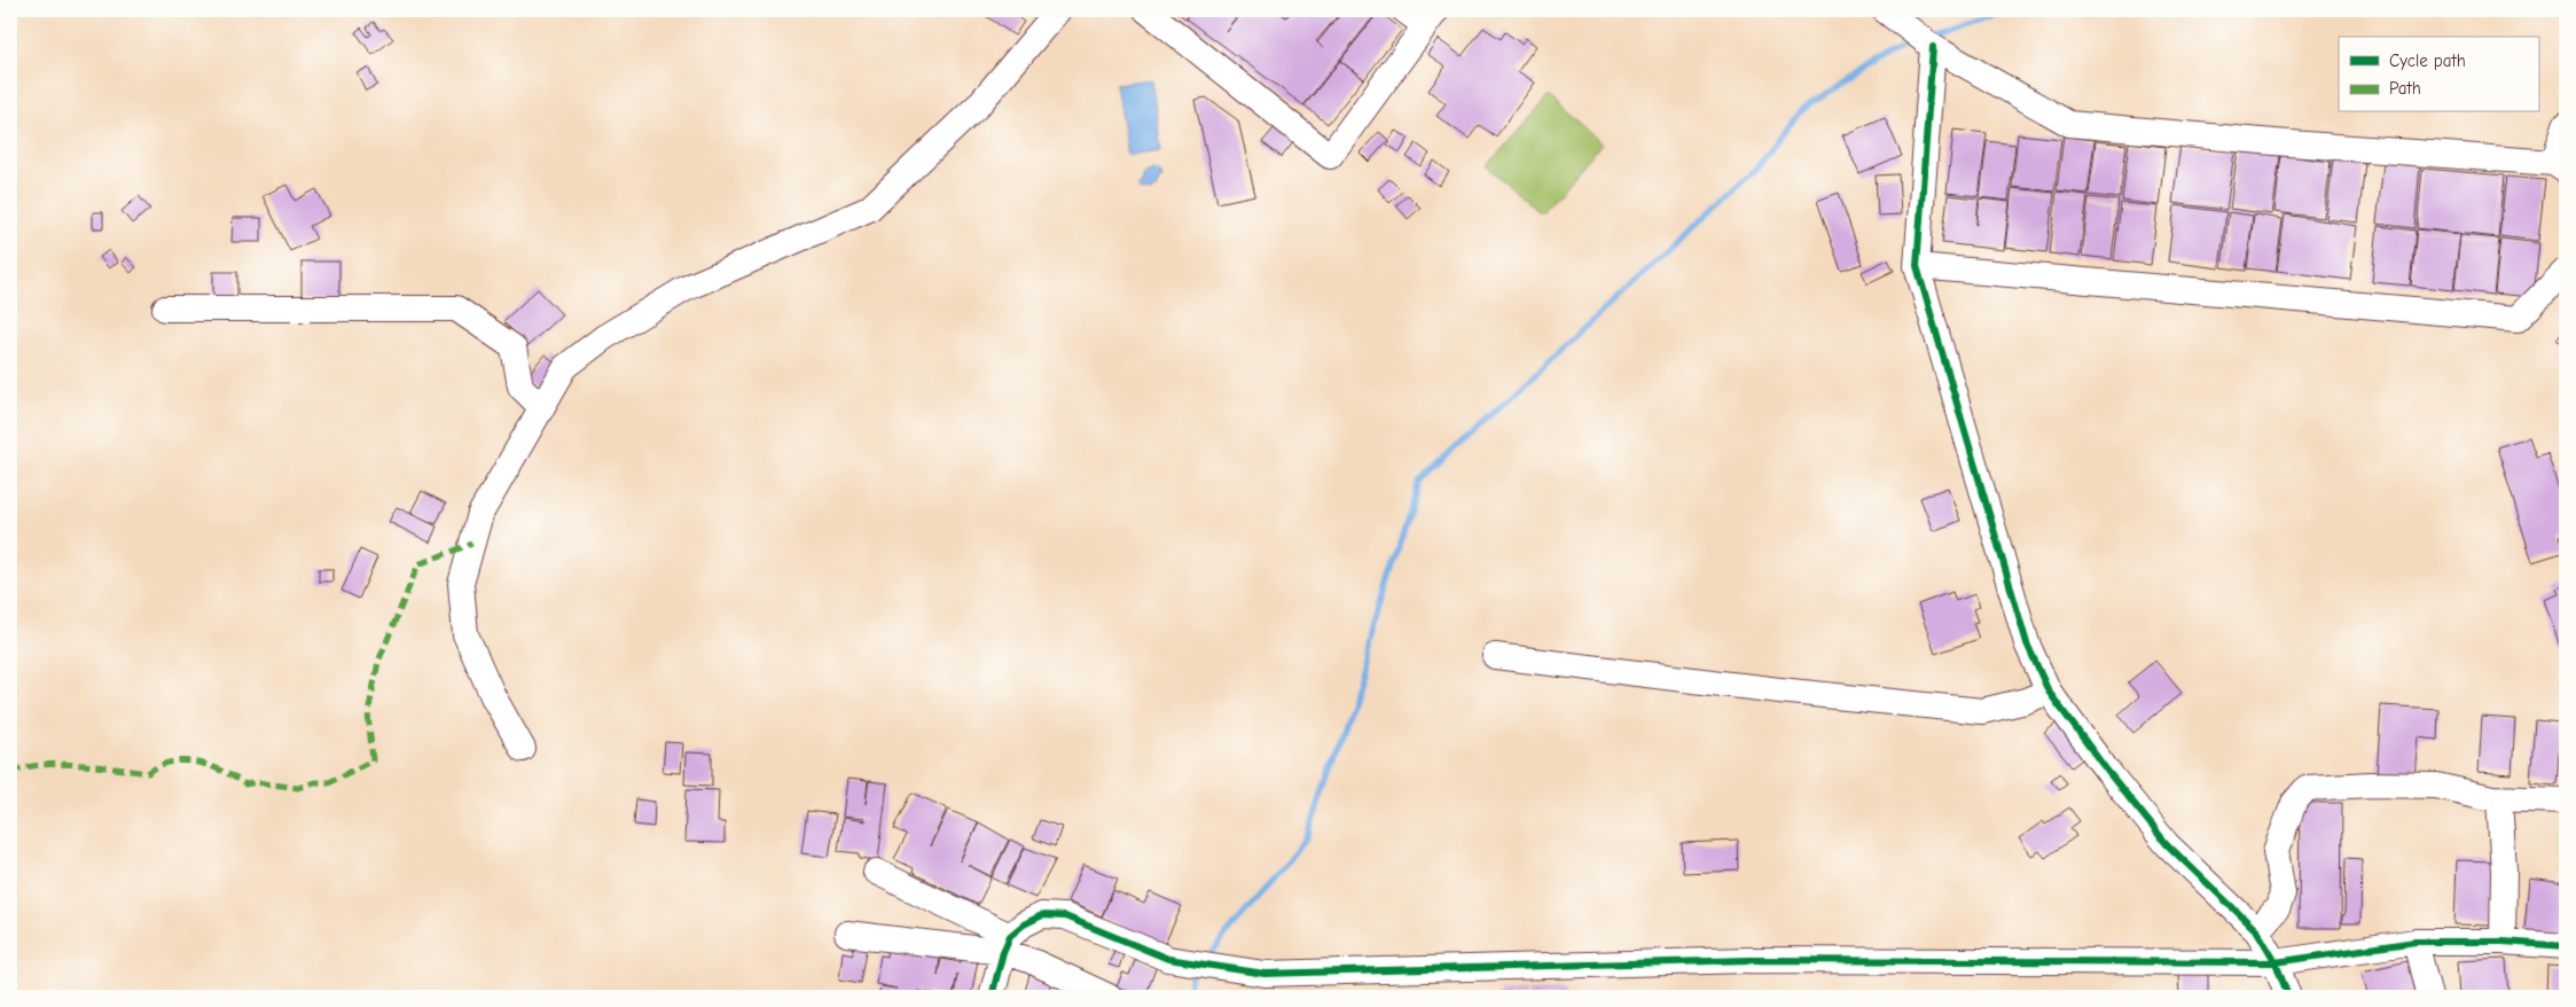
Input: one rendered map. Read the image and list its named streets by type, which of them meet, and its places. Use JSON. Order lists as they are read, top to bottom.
{
  "legend": ["Cycle path", "Path"]
}
